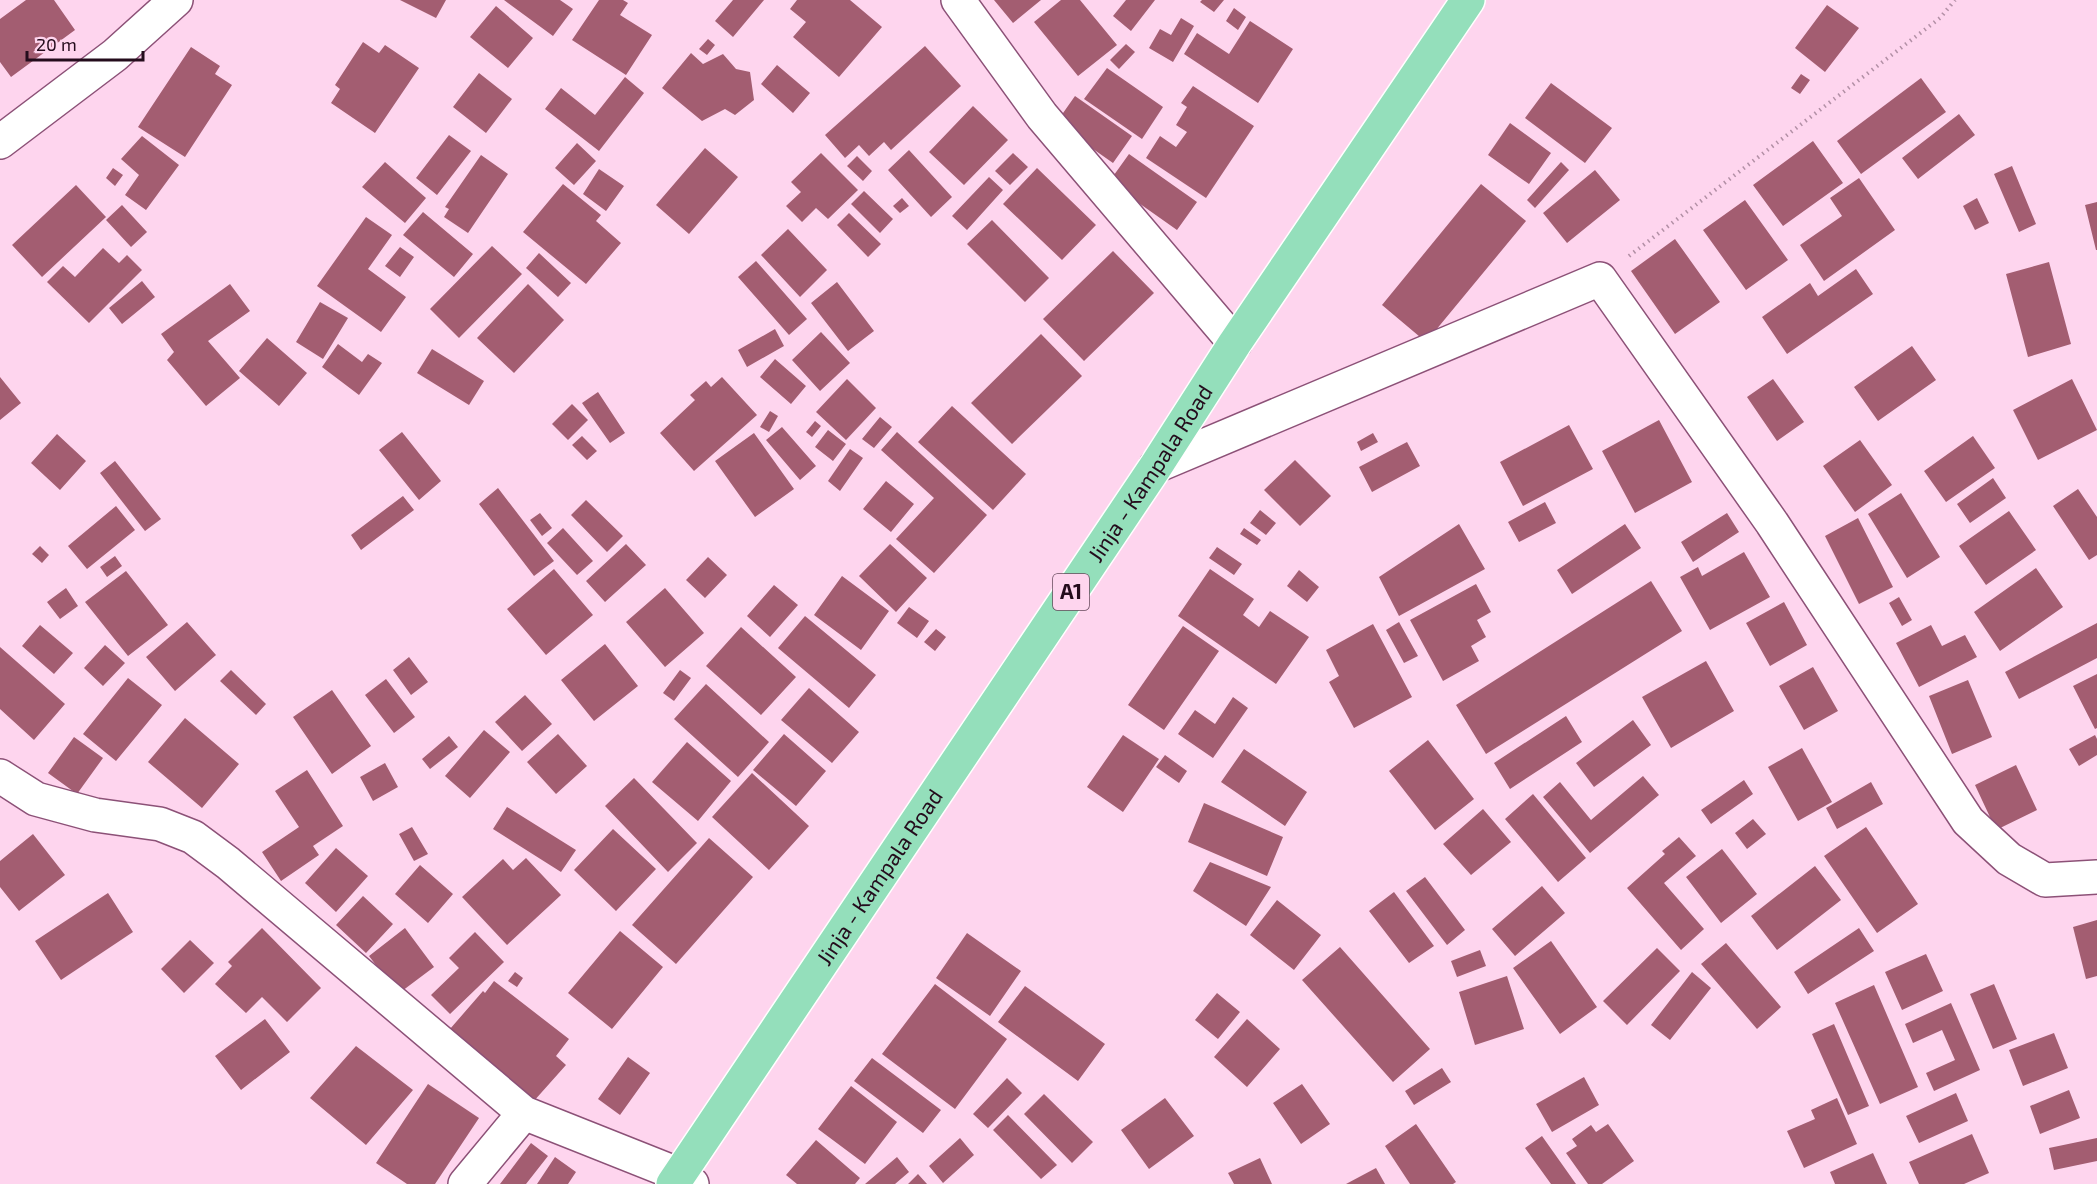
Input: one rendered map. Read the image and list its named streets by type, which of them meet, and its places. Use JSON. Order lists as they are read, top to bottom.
{
  "streets": {
    "highway": ["Jinja - Kampala Road", "A1"]
  },
  "scale_bar": "20 m"
}
